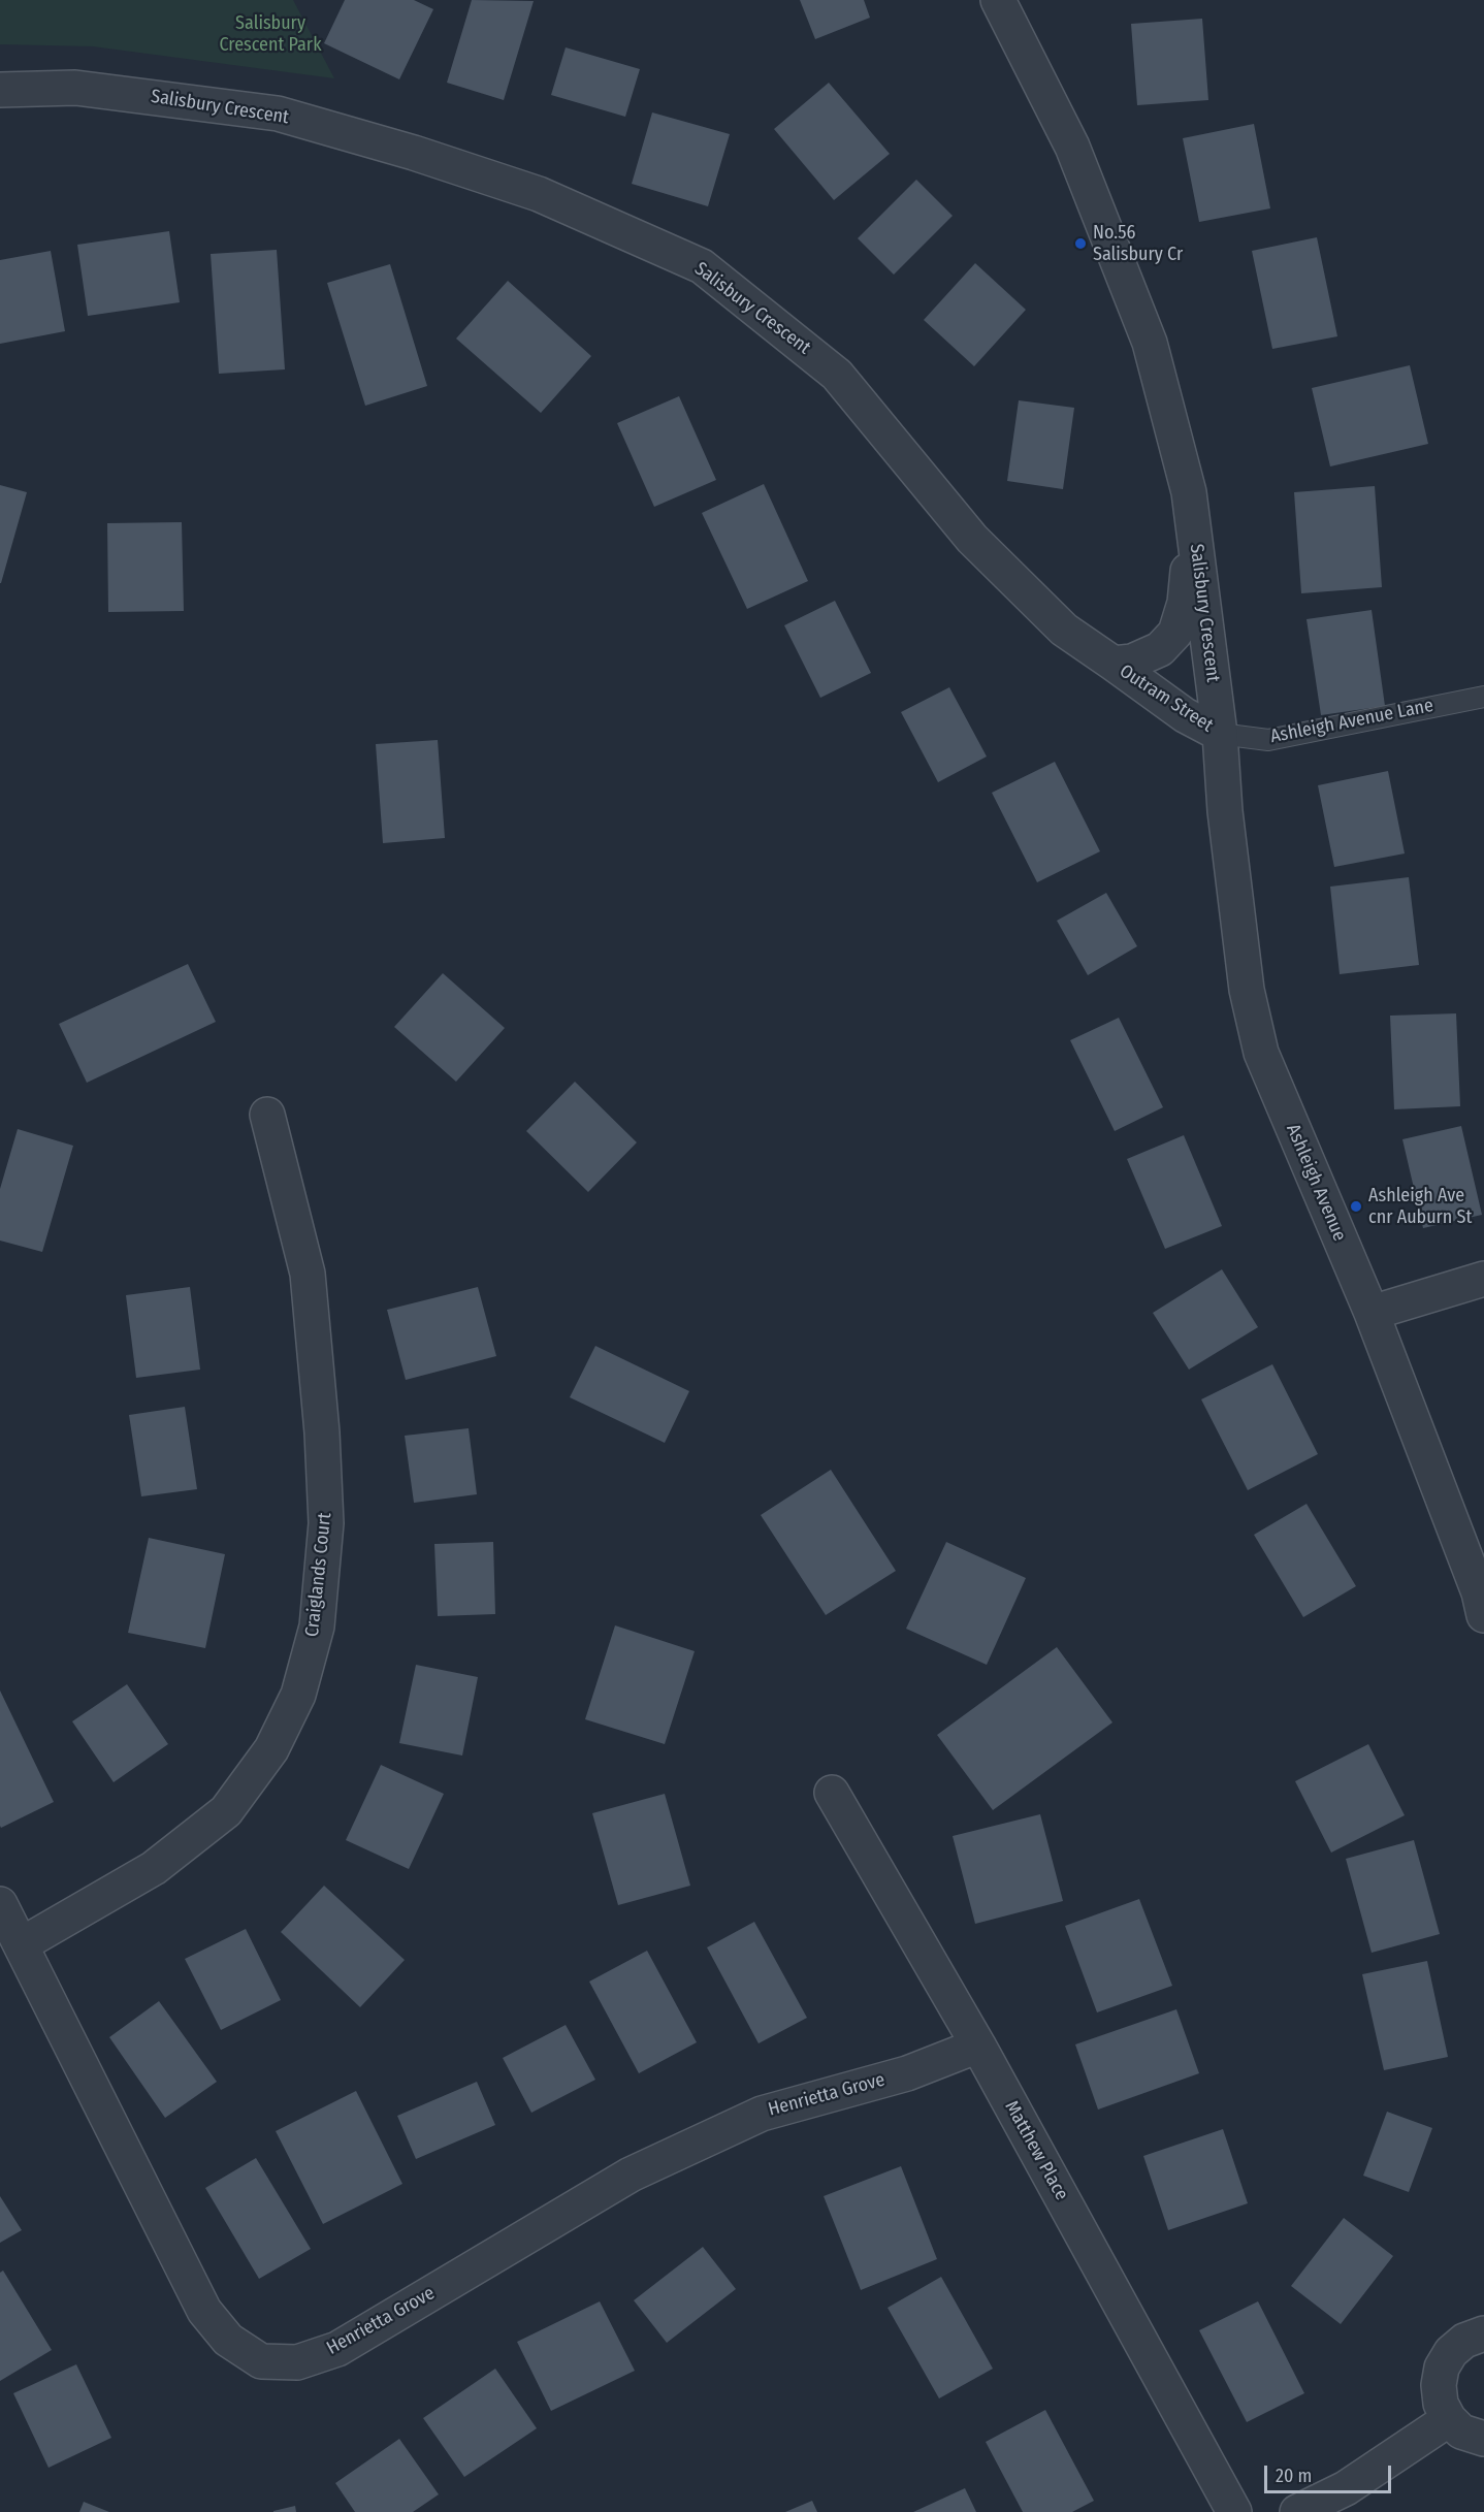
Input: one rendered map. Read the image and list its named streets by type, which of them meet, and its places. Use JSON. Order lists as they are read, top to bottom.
{
  "streets": {
    "street": [
      "Salisbury Crescent",
      "Outram Street",
      "Ashleigh Avenue",
      "Craiglands Court",
      "Henrietta Grove",
      "Matthew Place"
    ],
    "lane": ["Ashleigh Avenue Lane"]
  },
  "crossings": [
    ["Salisbury Crescent", "Outram Street"],
    ["Salisbury Crescent", "Ashleigh Avenue Lane"],
    ["Salisbury Crescent", "Ashleigh Avenue"],
    ["Outram Street", "Ashleigh Avenue Lane"],
    ["Outram Street", "Ashleigh Avenue"],
    ["Ashleigh Avenue Lane", "Ashleigh Avenue"],
    ["Craiglands Court", "Henrietta Grove"],
    ["Henrietta Grove", "Matthew Place"]
  ],
  "parks": ["Salisbury Crescent Park"],
  "places": ["No.56 Salisbury Cr", "Ashleigh Ave cnr Auburn St"],
  "scale_bar": "20 m"
}
